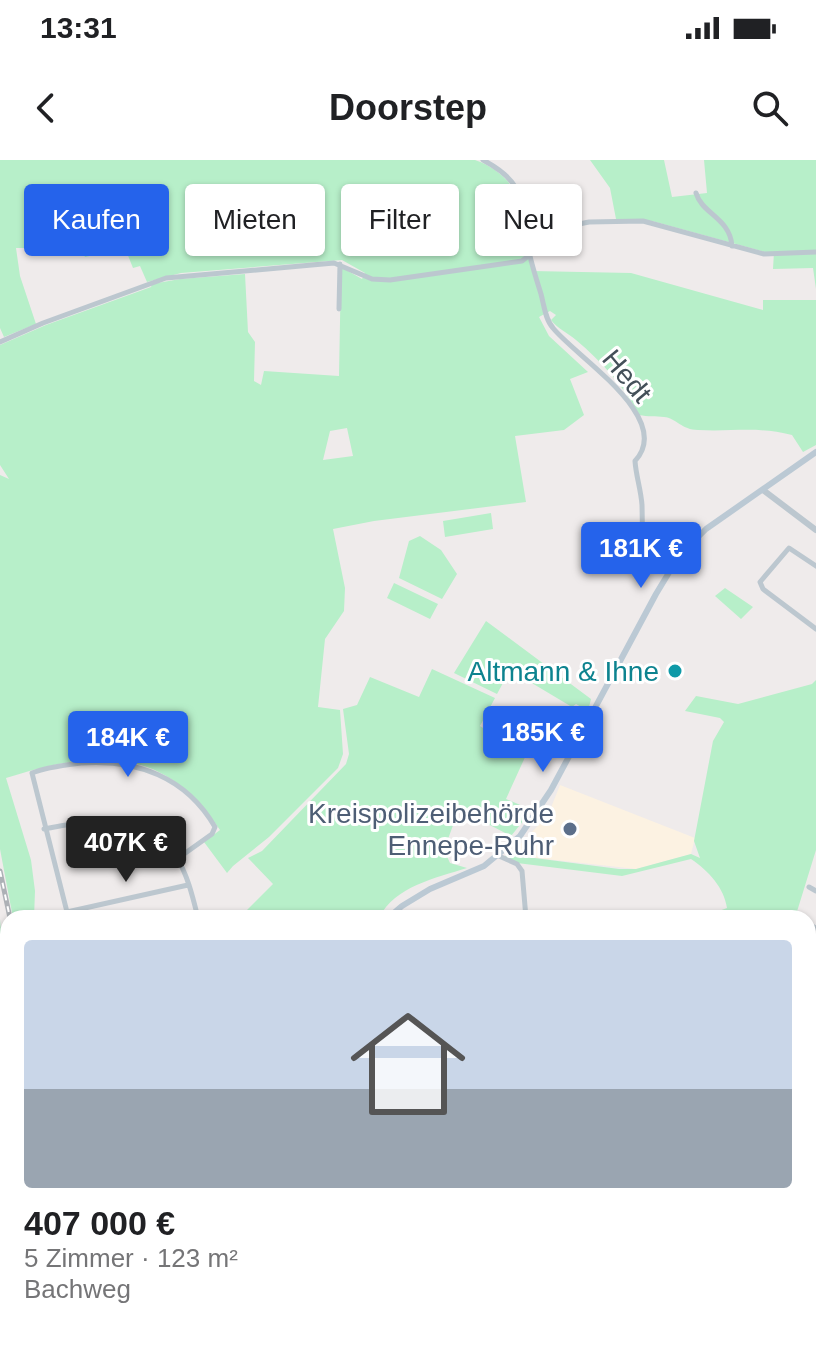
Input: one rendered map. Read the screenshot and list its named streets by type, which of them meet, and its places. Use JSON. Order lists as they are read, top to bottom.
{
  "streets": {
    "street": ["Hedt"]
  },
  "places": ["Altmann & Ihne", "Kreispolizeibehörde Ennepe-Ruhr"],
  "page": {
    "status": "13:31",
    "header": "Doorstep",
    "chip": [
      "Kaufen",
      "Mieten",
      "Filter",
      "Neu"
    ],
    "price": [
      "181K €",
      "185K €",
      "184K €",
      "407K €"
    ],
    "list": [
      {
        "name": "407 000 €",
        "note": "5 Zimmer · 123 m² · Bachweg"
      }
    ]
  }
}
